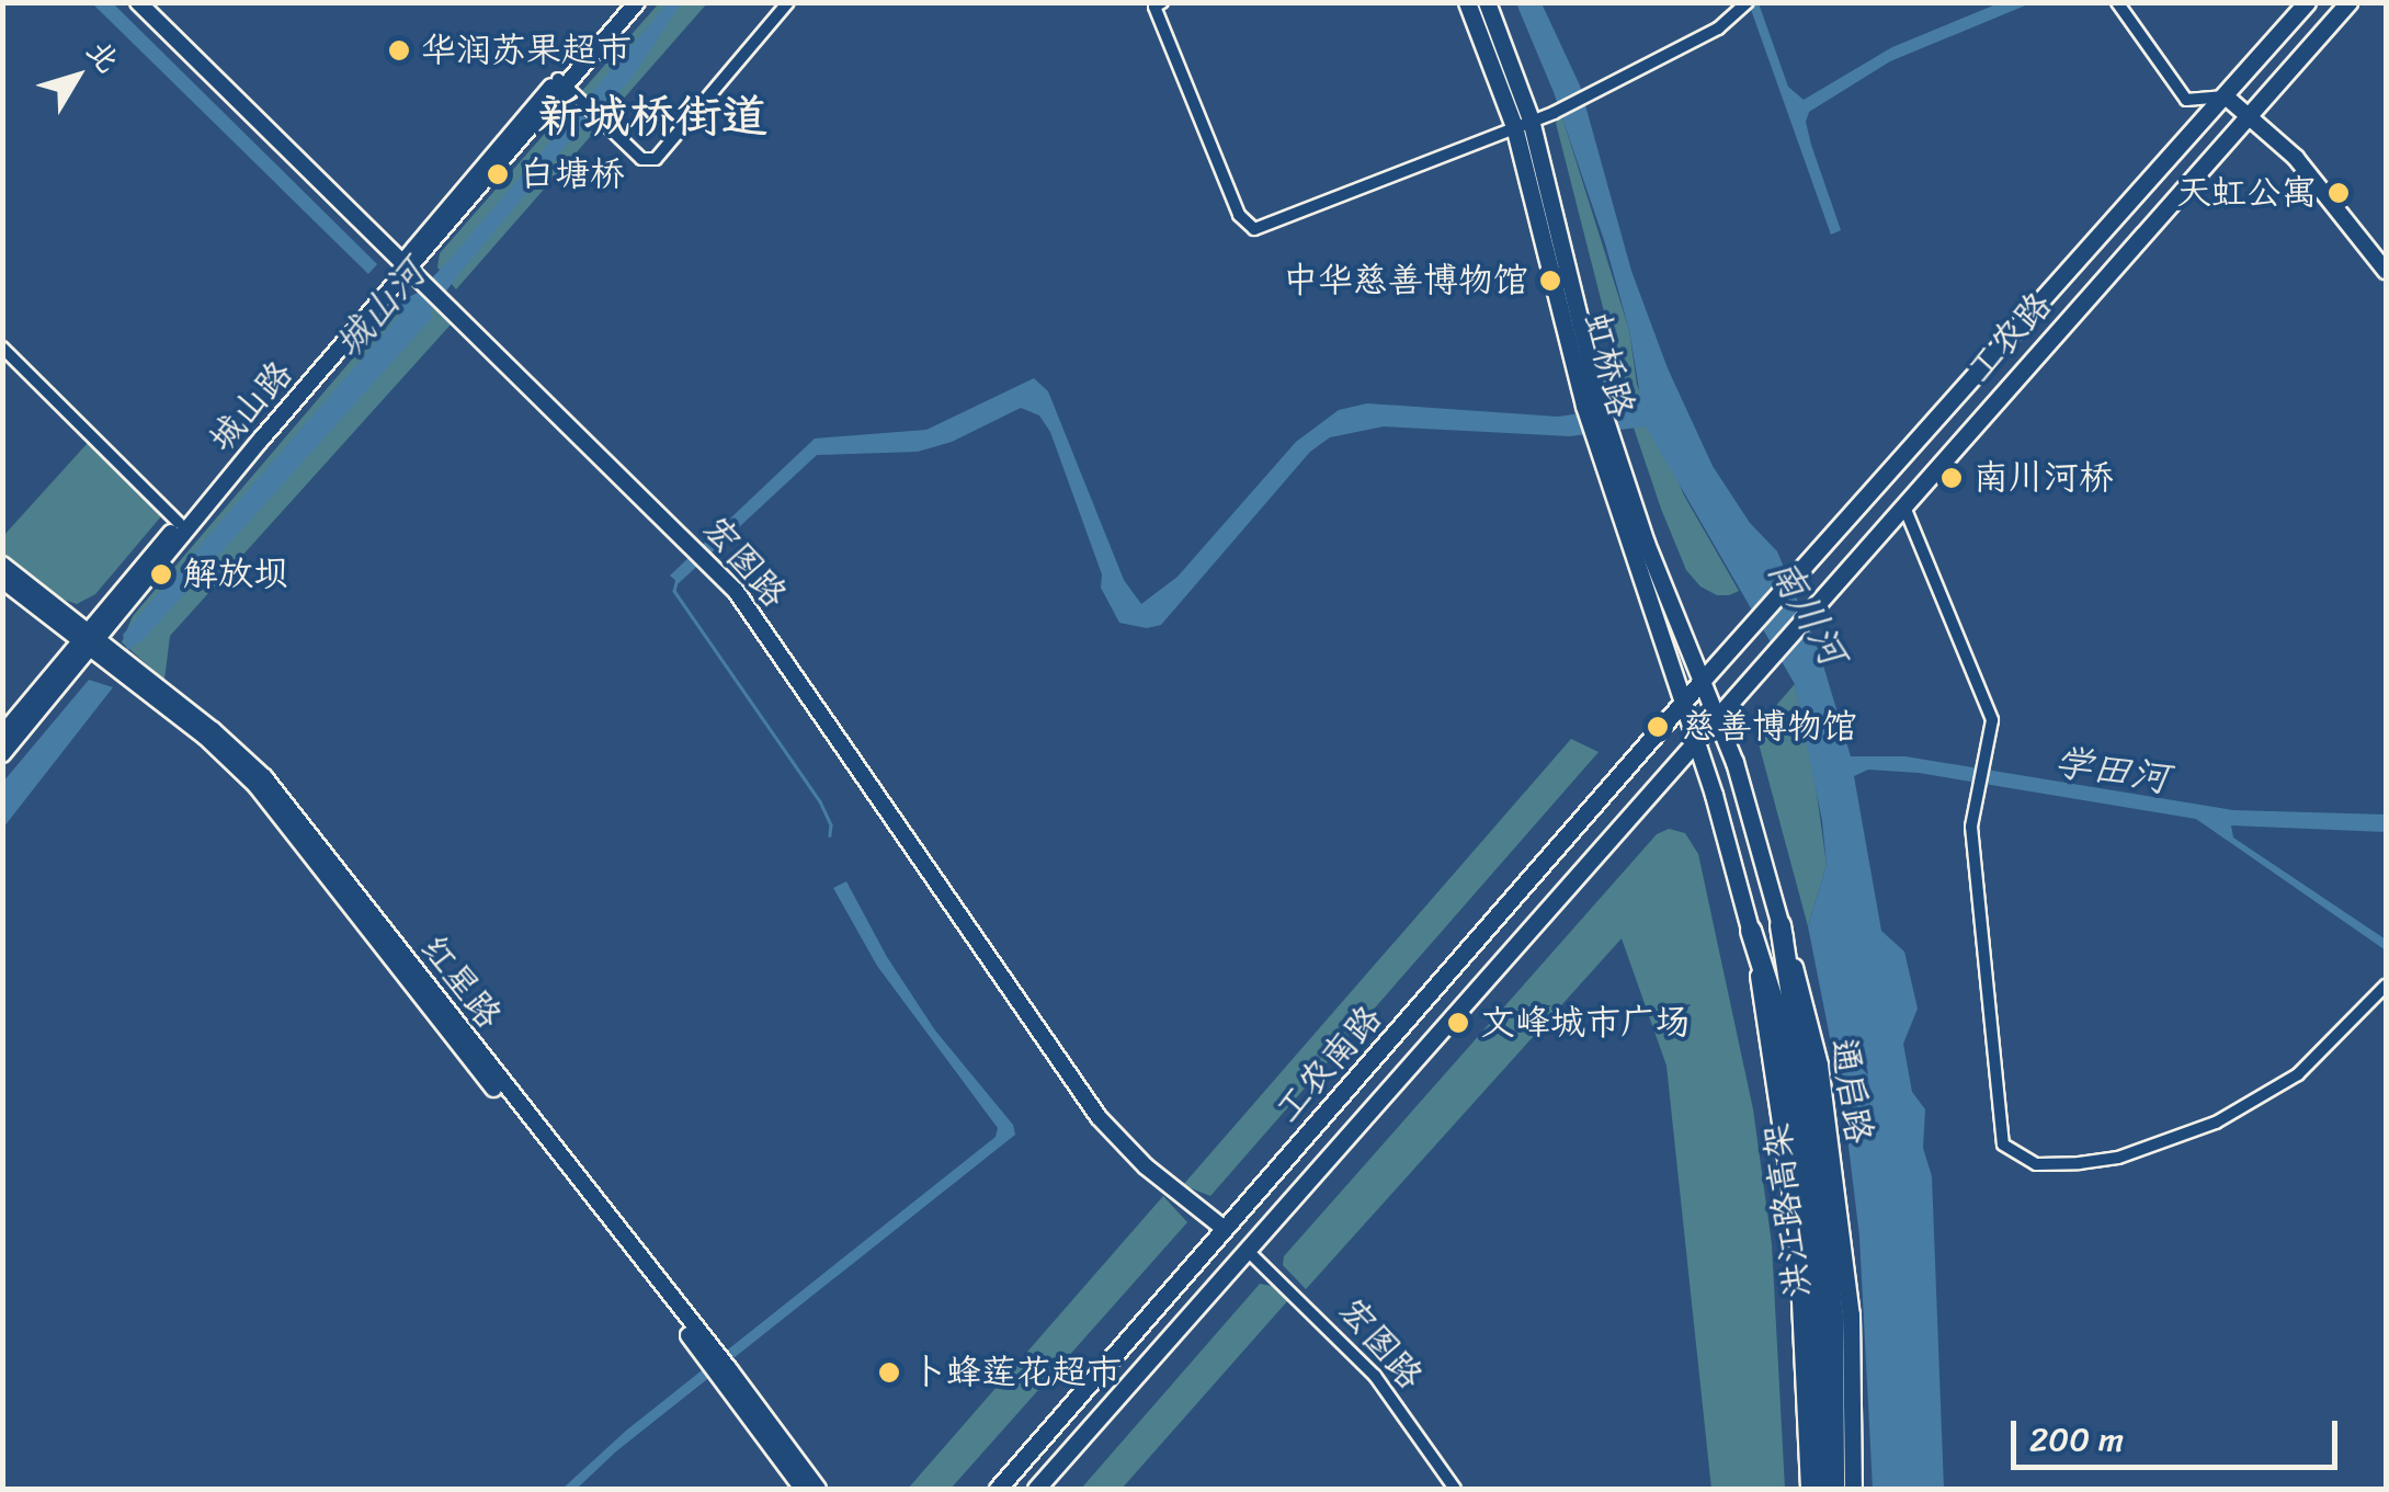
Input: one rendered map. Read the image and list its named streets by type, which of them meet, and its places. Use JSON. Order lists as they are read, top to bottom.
{
  "streets": {
    "highway": ["洪江路高架"],
    "main road": [
      "工农路",
      "虹桥路",
      "城山路",
      "宏图路",
      "红星路",
      "工农南路",
      "通启路"
    ]
  },
  "crossings": [
    ["工农路", "虹桥路"],
    ["工农路", "工农南路"],
    ["工农路", "通启路"],
    ["虹桥路", "工农南路"],
    ["虹桥路", "通启路"],
    ["城山路", "宏图路"],
    ["城山路", "红星路"],
    ["宏图路", "工农南路"],
    ["工农南路", "通启路"],
    ["通启路", "洪江路高架"]
  ],
  "districts": ["新城桥街道"],
  "water": ["城山河", "南川河", "学田河"],
  "places": [
    "华润苏果超市",
    "白塘桥",
    "天虹公寓",
    "中华慈善博物馆",
    "南川河桥",
    "解放坝",
    "慈善博物馆",
    "文峰城市广场",
    "卜蜂莲花超市"
  ],
  "scale_bar": "200 m",
  "north": "top right"
}
